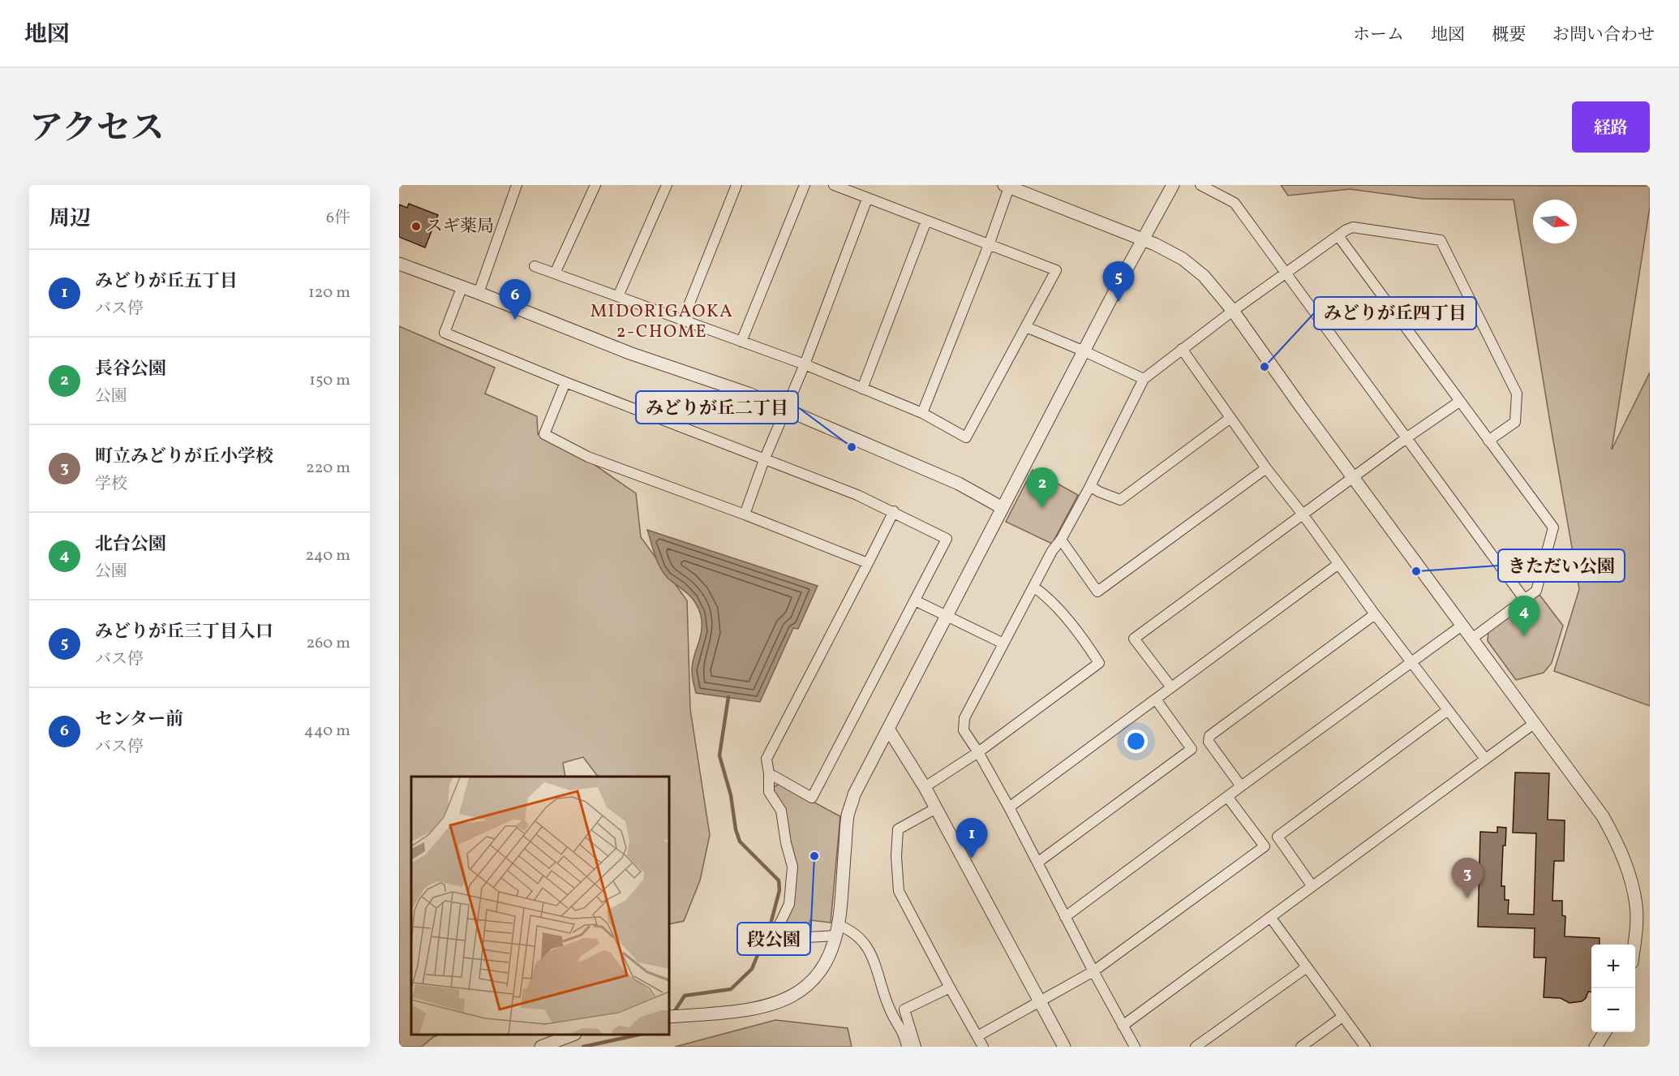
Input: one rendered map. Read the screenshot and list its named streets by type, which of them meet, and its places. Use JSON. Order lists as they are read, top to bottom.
{
  "districts": ["MIDORIGAOKA 2-CHOME"],
  "places": [
    "スギ薬局",
    "みどりが丘四丁目",
    "みどりが丘二丁目",
    "きただい公園",
    "段公園"
  ],
  "north": "right",
  "page": {
    "header": "地図",
    "nav": [
      "ホーム",
      "地図",
      "概要",
      "お問い合わせ"
    ],
    "title": "アクセス",
    "buttons": "経路",
    "heading": ["周辺", "6件"],
    "list": [
      {
        "mark": "1",
        "name": "みどりが丘五丁目",
        "note": "バス停",
        "value": "120 m"
      },
      {
        "mark": "2",
        "name": "長谷公園",
        "note": "公園",
        "value": "150 m"
      },
      {
        "mark": "3",
        "name": "町立みどりが丘小学校",
        "note": "学校",
        "value": "220 m"
      },
      {
        "mark": "4",
        "name": "北台公園",
        "note": "公園",
        "value": "240 m"
      },
      {
        "mark": "5",
        "name": "みどりが丘三丁目入口",
        "note": "バス停",
        "value": "260 m"
      },
      {
        "mark": "6",
        "name": "センター前",
        "note": "バス停",
        "value": "440 m"
      }
    ],
    "pins": [
      "5",
      "6",
      "2",
      "4",
      "1",
      "3"
    ],
    "map_buttons": ["+", "−"]
  }
}
